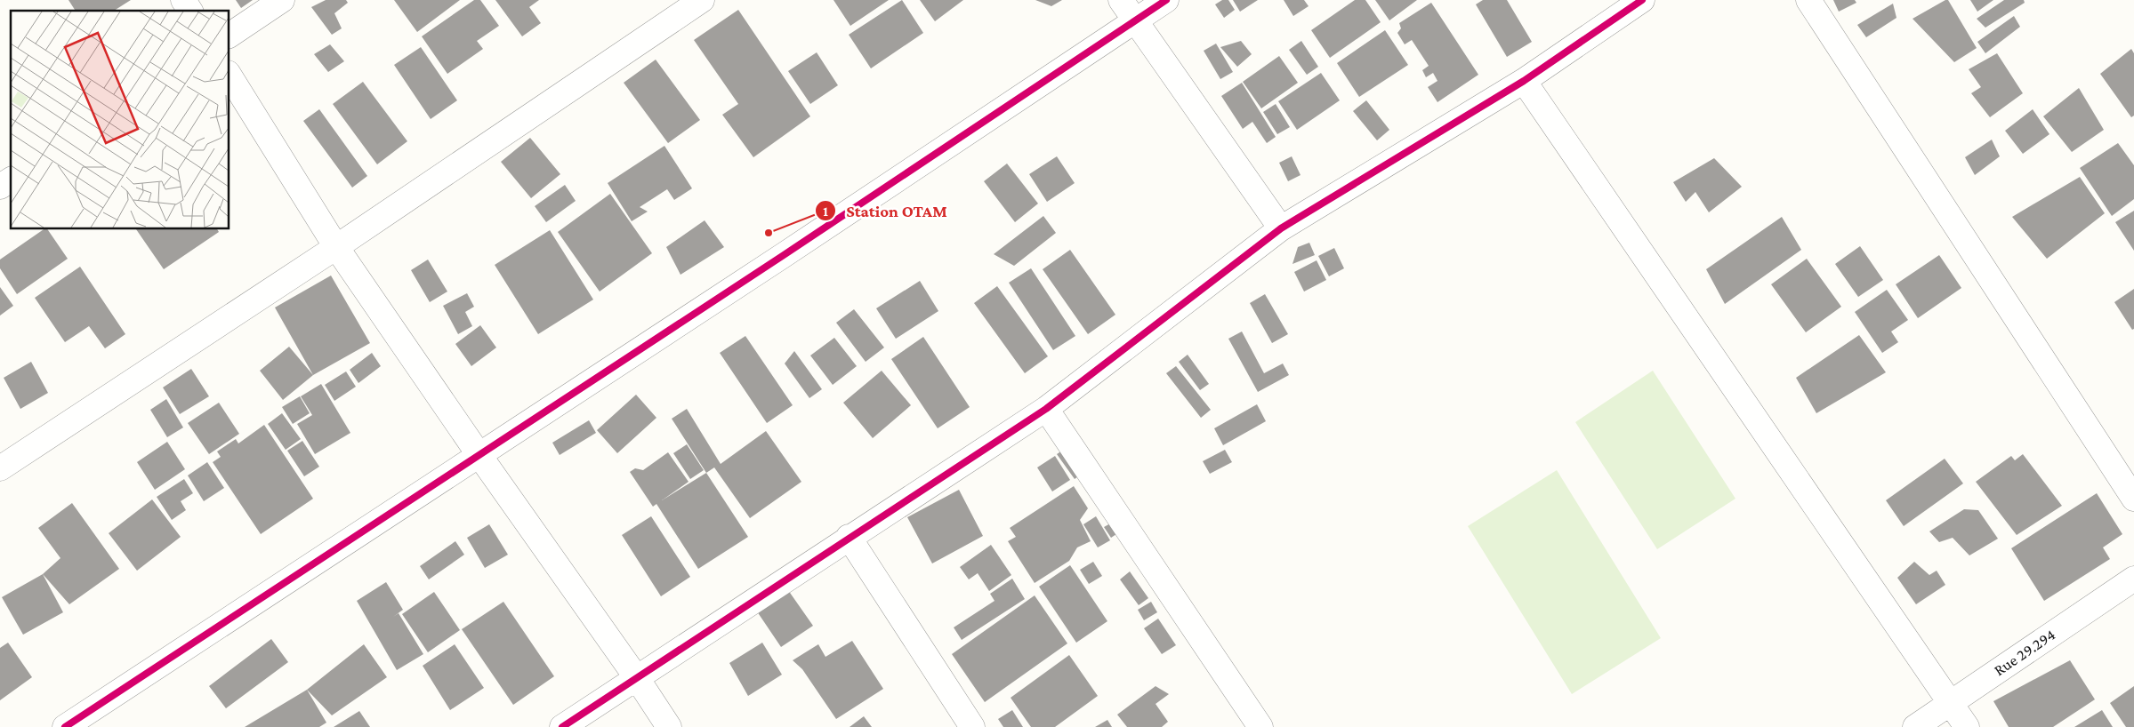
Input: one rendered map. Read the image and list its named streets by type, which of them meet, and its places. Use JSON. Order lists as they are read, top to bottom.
{
  "streets": {
    "street": ["Rue 29.294"]
  },
  "places": ["Station OTAM"]
}
